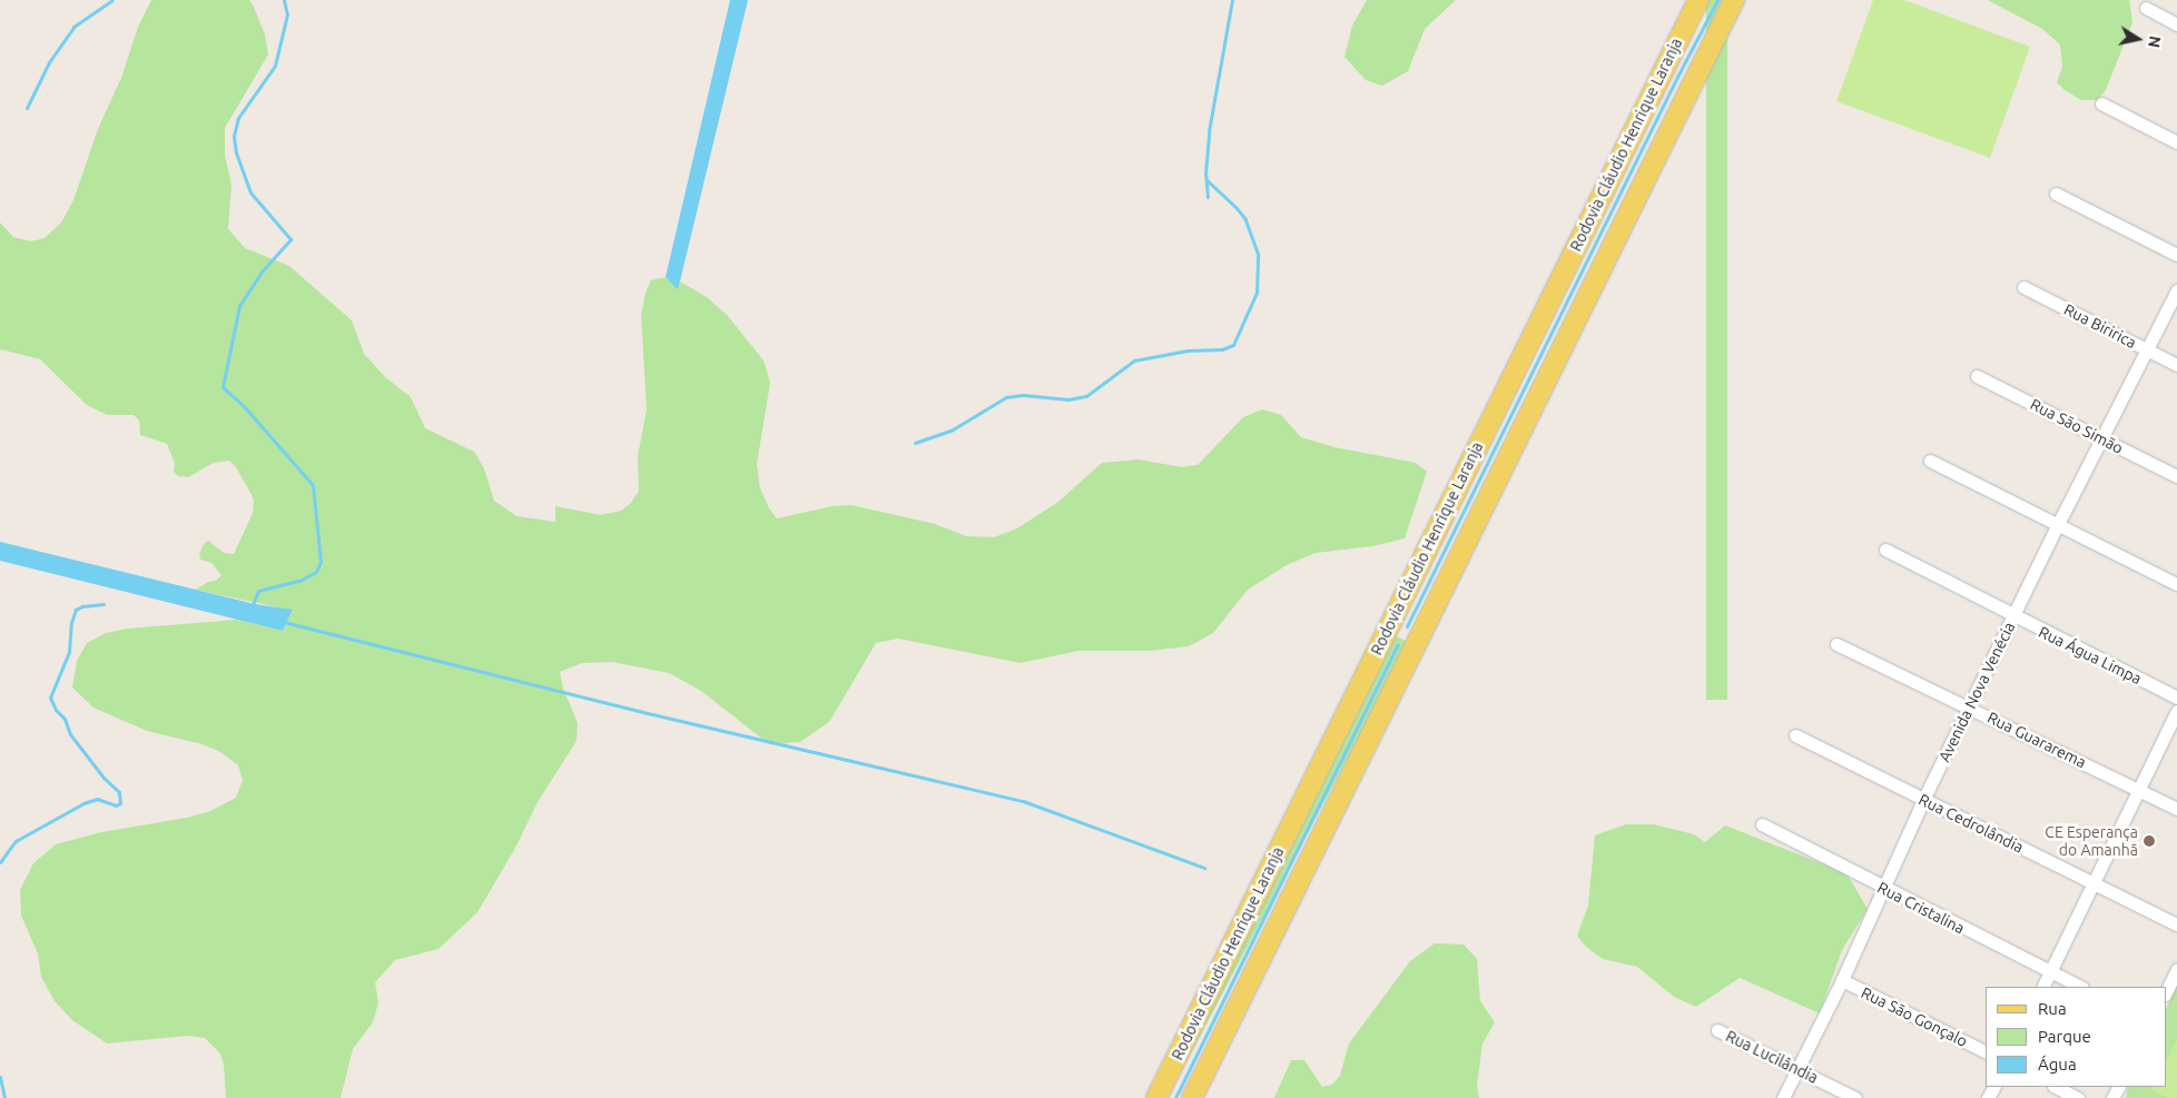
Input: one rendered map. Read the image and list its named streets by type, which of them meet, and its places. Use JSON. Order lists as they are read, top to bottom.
{
  "streets": {
    "main road": ["Rodovia Cláudio Henrique Laranja"],
    "street": [
      "Rua Biririca",
      "Rua São Simão",
      "Rua Água Limpa",
      "Avenida Nova Venécia",
      "Rua Guararema",
      "Rua Cedrolândia",
      "Rua Cristalina",
      "Rua São Gonçalo",
      "Rua Lucilândia"
    ]
  },
  "crossings": [
    ["Rua Biririca", "Avenida Nova Venécia"],
    ["Rua São Simão", "Avenida Nova Venécia"],
    ["Rua Água Limpa", "Avenida Nova Venécia"],
    ["Avenida Nova Venécia", "Rua Guararema"],
    ["Avenida Nova Venécia", "Rua Cedrolândia"],
    ["Avenida Nova Venécia", "Rua Cristalina"],
    ["Avenida Nova Venécia", "Rua São Gonçalo"],
    ["Avenida Nova Venécia", "Rua Lucilândia"]
  ],
  "places": ["CE Esperança do Amanhã"],
  "legend": ["Rua", "Parque", "Água"],
  "north": "right"
}
